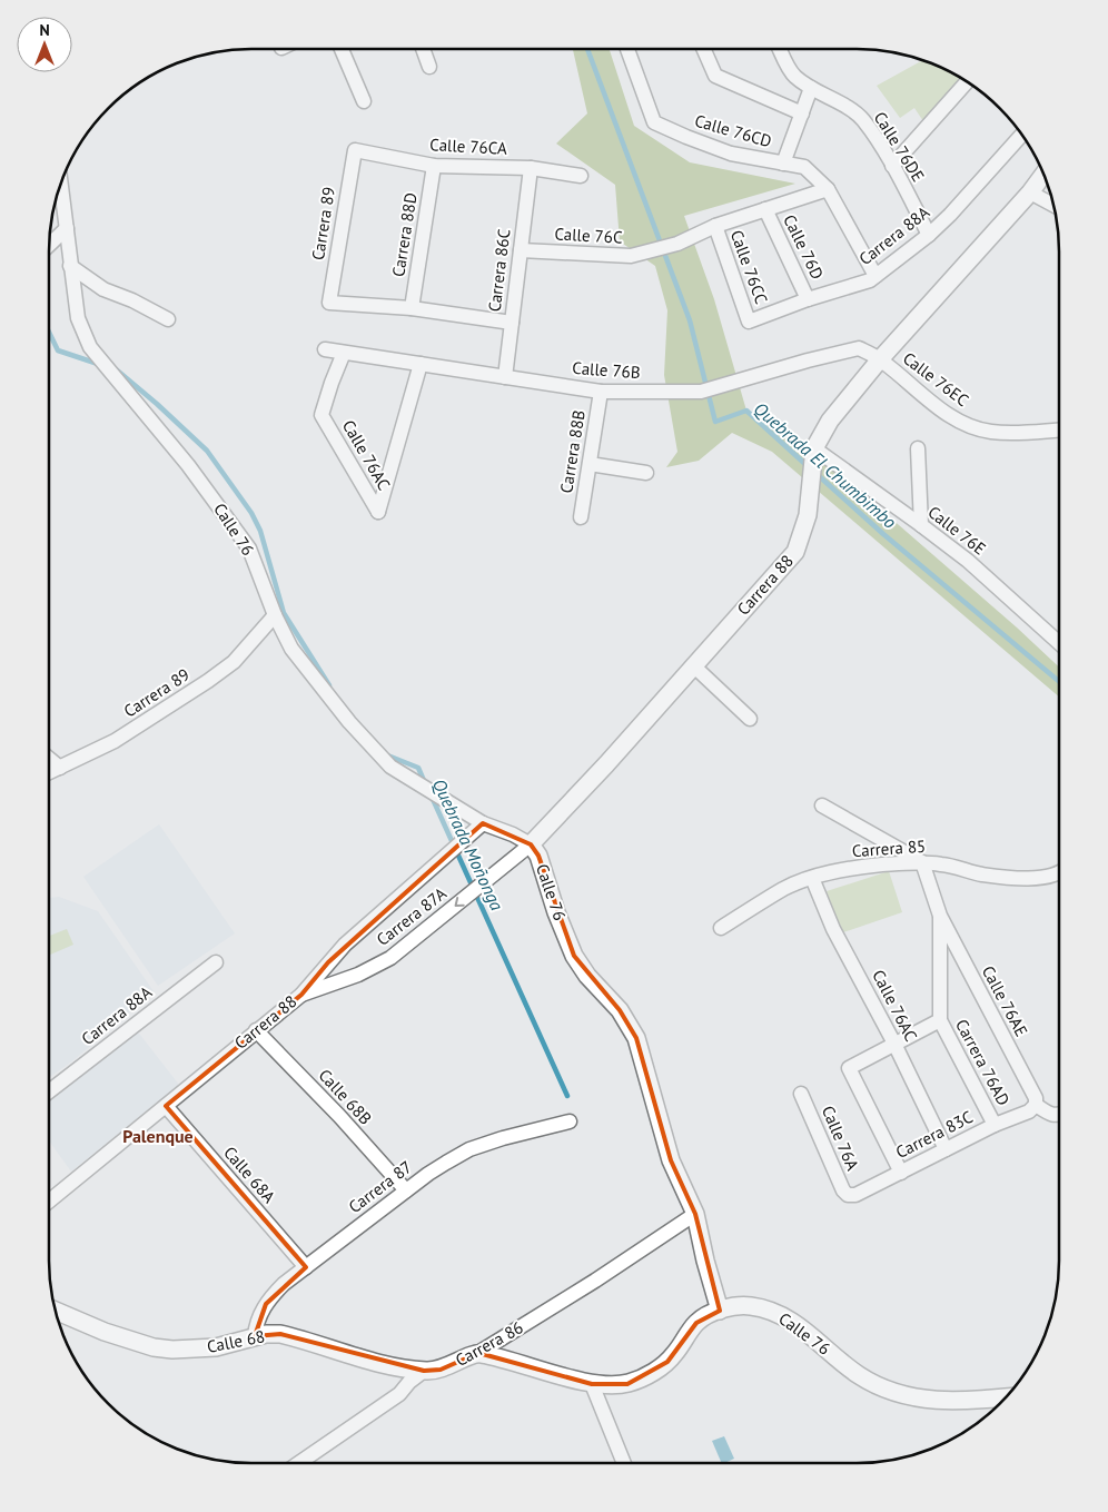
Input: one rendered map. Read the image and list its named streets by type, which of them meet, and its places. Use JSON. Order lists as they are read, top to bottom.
{
  "streets": {
    "street": [
      "Calle 76CD",
      "Calle 76CA",
      "Calle 76DE",
      "Carrera 89",
      "Carrera 88D",
      "Calle 76C",
      "Carrera 88A",
      "Calle 76D",
      "Calle 76CC",
      "Carrera 86C",
      "Calle 76B",
      "Calle 76EC",
      "Carrera 88B",
      "Calle 76AC",
      "Calle 76",
      "Calle 76E",
      "Carrera 88",
      "Carrera 85",
      "Carrera 87A",
      "Calle 76AE",
      "Carrera 76AD",
      "Calle 68B",
      "Carrera 83C",
      "Calle 76A",
      "Calle 68A",
      "Carrera 87",
      "Calle 68",
      "Carrera 86"
    ]
  },
  "crossings": [
    ["Calle 76CA", "Carrera 89"],
    ["Calle 76CA", "Carrera 88D"],
    ["Calle 76CA", "Carrera 86C"],
    ["Calle 76DE", "Carrera 88A"],
    ["Carrera 89", "Carrera 88D"],
    ["Carrera 89", "Calle 76"],
    ["Calle 76C", "Calle 76CC"],
    ["Calle 76C", "Carrera 86C"],
    ["Carrera 88A", "Calle 76D"],
    ["Carrera 88A", "Calle 76CC"],
    ["Carrera 86C", "Calle 76B"],
    ["Calle 76B", "Calle 76EC"],
    ["Calle 76B", "Carrera 88B"],
    ["Calle 76B", "Calle 76AC"],
    ["Calle 76B", "Carrera 88"],
    ["Calle 76EC", "Carrera 88"],
    ["Calle 76AC", "Carrera 85"],
    ["Calle 76AC", "Carrera 83C"],
    ["Calle 76", "Carrera 88"],
    ["Calle 76", "Carrera 87A"],
    ["Calle 76", "Carrera 86"],
    ["Calle 76E", "Carrera 88"],
    ["Carrera 88", "Carrera 87A"],
    ["Carrera 88", "Calle 68B"],
    ["Carrera 88", "Calle 68A"],
    ["Calle 76AE", "Carrera 76AD"],
    ["Calle 76AE", "Carrera 83C"],
    ["Carrera 76AD", "Carrera 83C"],
    ["Calle 68B", "Carrera 87"],
    ["Carrera 83C", "Calle 76A"],
    ["Calle 68A", "Carrera 87"],
    ["Carrera 87", "Calle 68"],
    ["Calle 68", "Carrera 86"]
  ],
  "one_way": ["Carrera 87A"],
  "districts": ["Palenque"],
  "water": ["Quebrada El Chumbimbo", "Quebrada Moñonga"],
  "north": "top"
}
